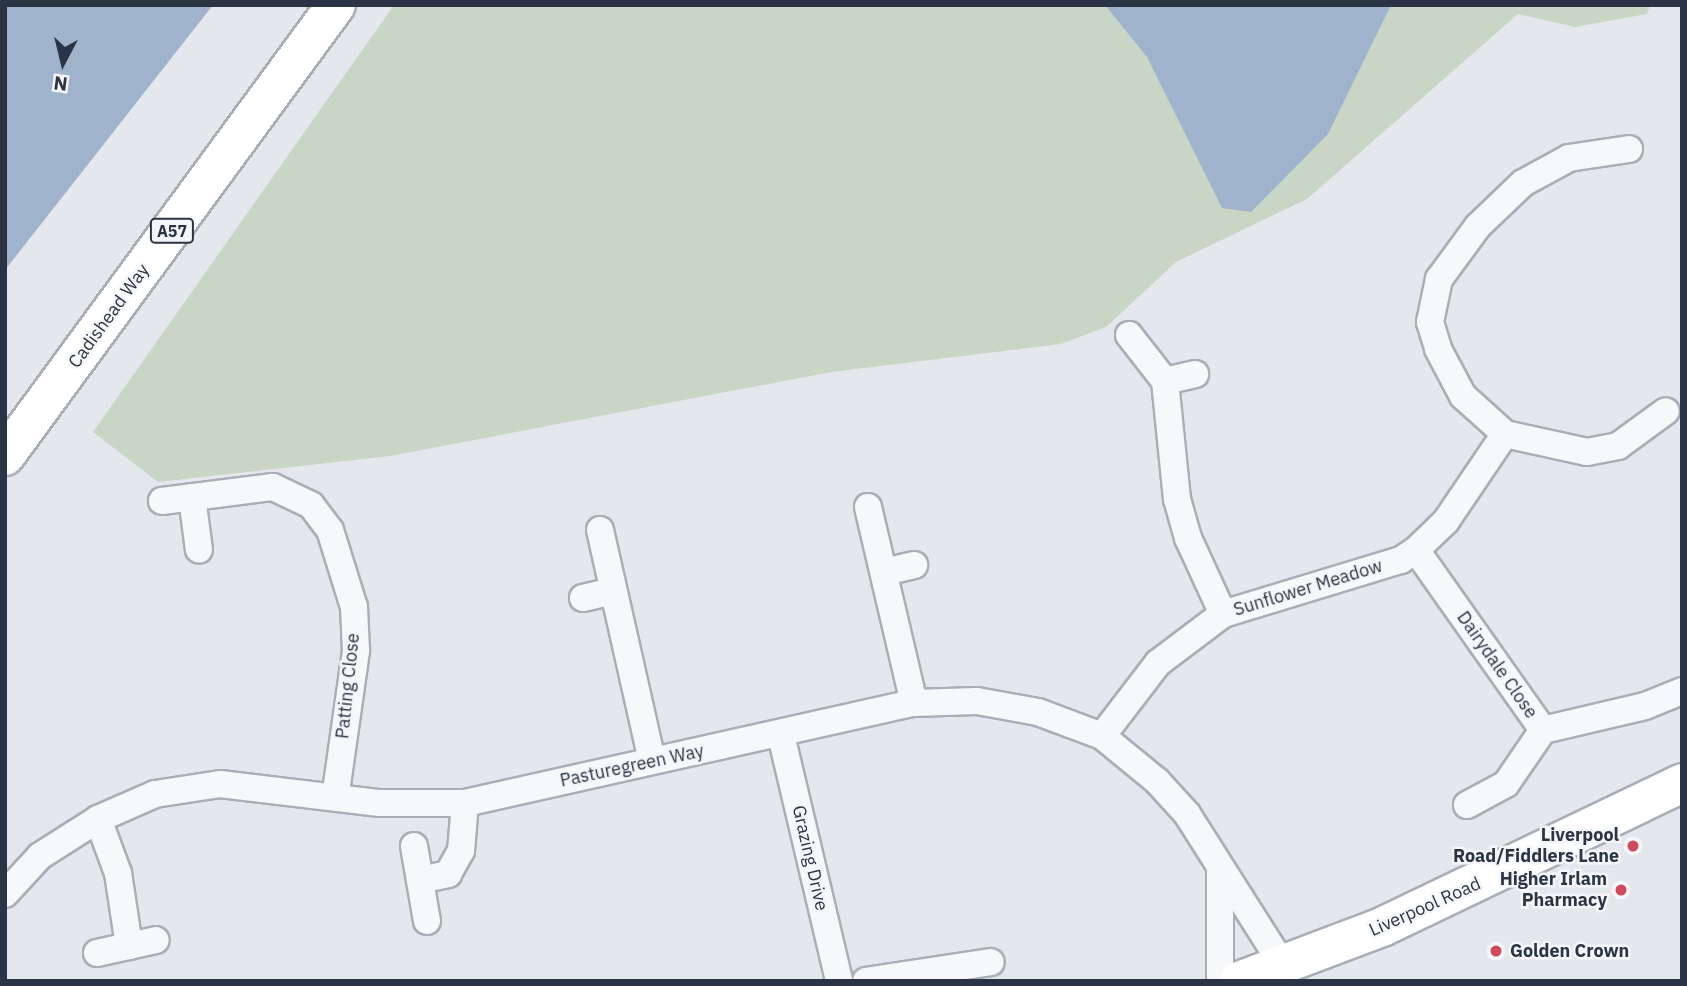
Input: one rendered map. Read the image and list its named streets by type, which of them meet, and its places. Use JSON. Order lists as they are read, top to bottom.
{
  "streets": {
    "main road": ["A57", "Cadishead Way", "Liverpool Road"],
    "street": [
      "Sunflower Meadow",
      "Dairydale Close",
      "Patting Close",
      "Pasturegreen Way",
      "Grazing Drive"
    ]
  },
  "crossings": [
    ["Sunflower Meadow", "Dairydale Close"],
    ["Sunflower Meadow", "Pasturegreen Way"],
    ["Patting Close", "Pasturegreen Way"],
    ["Pasturegreen Way", "Grazing Drive"],
    ["Pasturegreen Way", "Liverpool Road"]
  ],
  "places": ["Liverpool Road/Fiddlers Lane", "Higher Irlam Pharmacy", "Golden Crown"],
  "north": "bottom"
}
